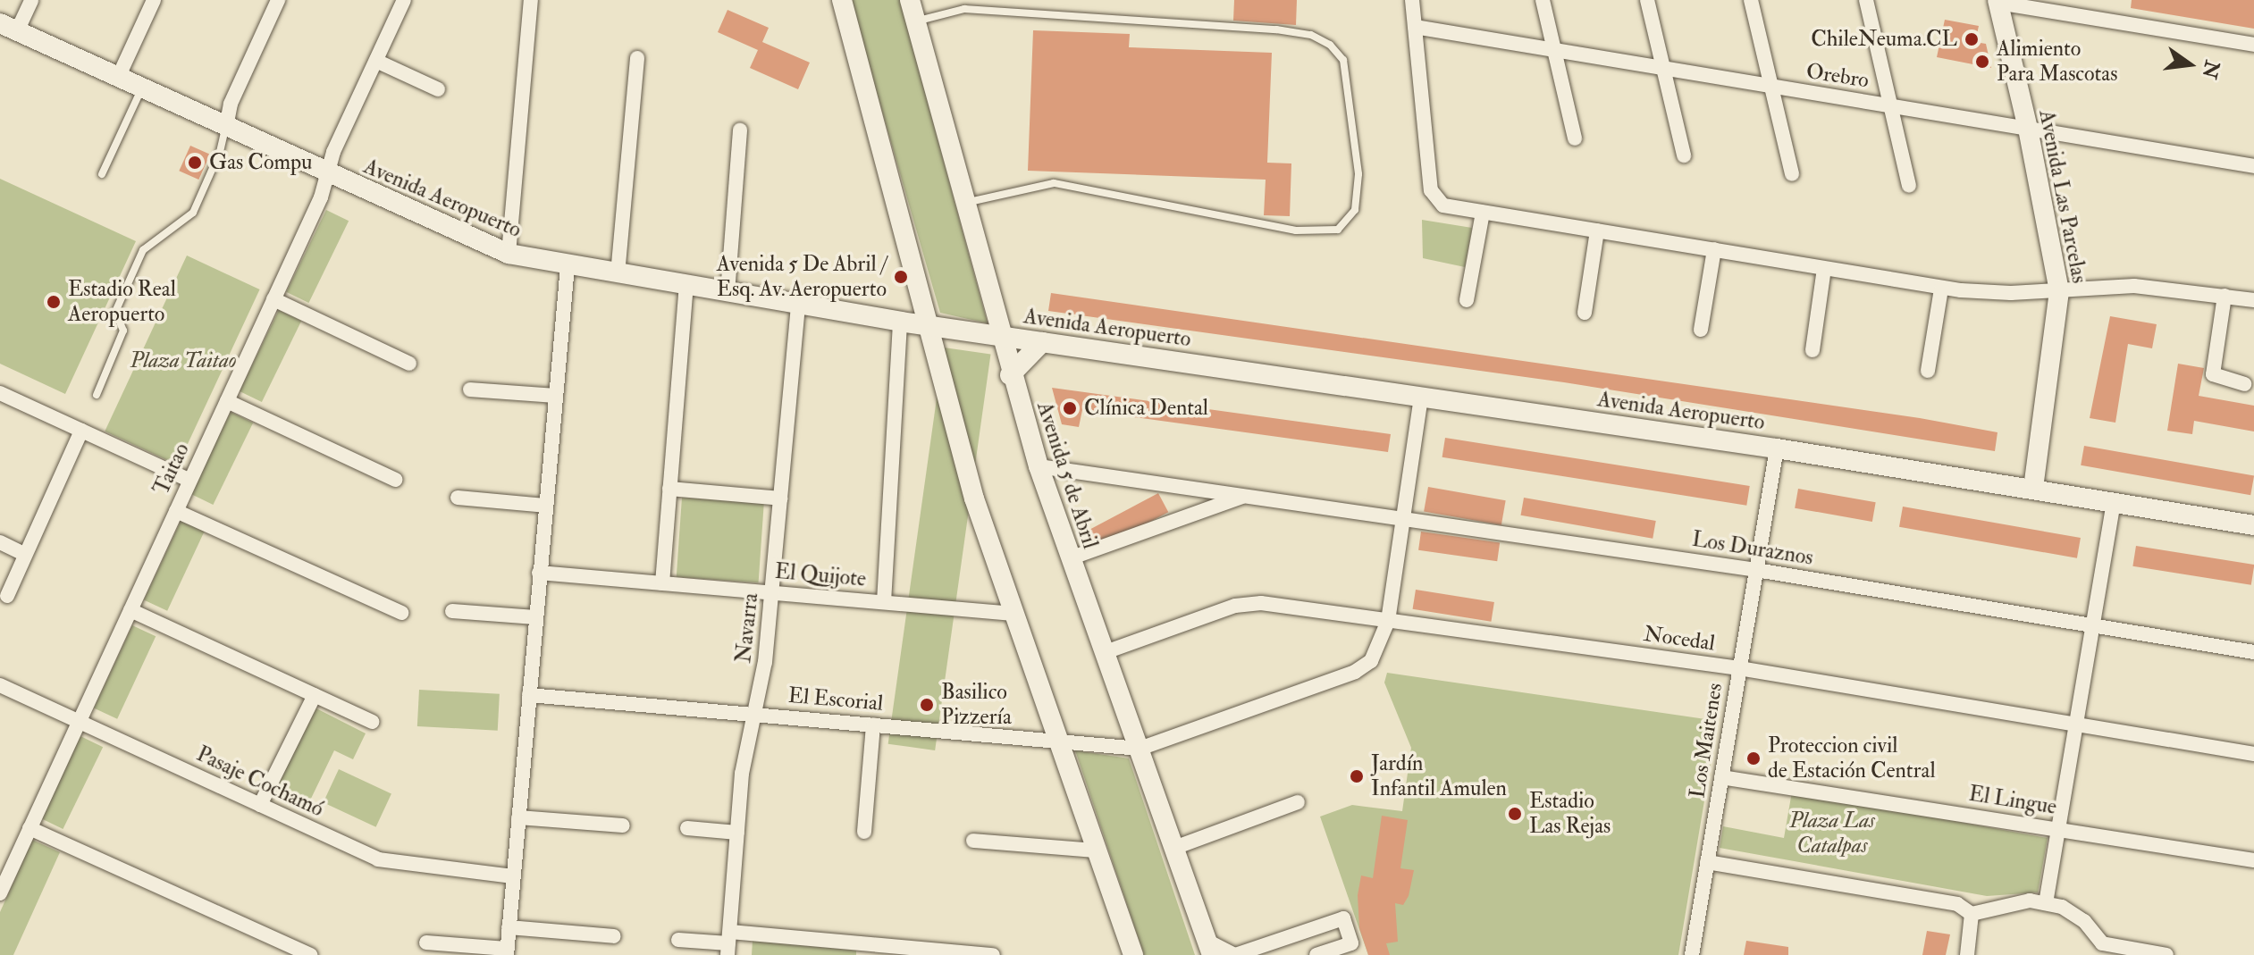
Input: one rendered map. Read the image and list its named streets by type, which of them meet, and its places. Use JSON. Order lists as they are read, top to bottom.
{
  "streets": {
    "street": [
      "Orebro",
      "Avenida Las Parcelas",
      "Avenida Aeropuerto",
      "Taitao",
      "Avenida 5 de Abril",
      "Los Duraznos",
      "El Quijote",
      "Navarra",
      "Nocedal",
      "El Escorial",
      "Los Maitenes",
      "Pasaje Cochamó",
      "El Lingue"
    ]
  },
  "crossings": [
    ["Orebro", "Avenida Las Parcelas"],
    ["Avenida Las Parcelas", "Avenida Aeropuerto"],
    ["Avenida Aeropuerto", "Taitao"],
    ["Avenida Aeropuerto", "Avenida 5 de Abril"],
    ["Avenida Aeropuerto", "Navarra"],
    ["Avenida Aeropuerto", "Los Maitenes"],
    ["Taitao", "Pasaje Cochamó"],
    ["Avenida 5 de Abril", "Los Duraznos"],
    ["Avenida 5 de Abril", "Nocedal"],
    ["Avenida 5 de Abril", "El Escorial"],
    ["Los Duraznos", "Los Maitenes"],
    ["El Quijote", "Navarra"],
    ["Navarra", "El Escorial"],
    ["Nocedal", "Los Maitenes"],
    ["Los Maitenes", "El Lingue"]
  ],
  "parks": ["Plaza Taitao", "Plaza Las Catalpas"],
  "places": [
    "ChileNeuma.CL",
    "Alimiento Para Mascotas",
    "Gas Compu",
    "Avenida 5 De Abril / Esq. Av. Aeropuerto",
    "Estadio Real Aeropuerto",
    "Clínica Dental",
    "Basilico Pizzería",
    "Proteccion civil de Estación Central",
    "Jardín Infantil Amulen",
    "Estadio Las Rejas"
  ],
  "north": "right"
}
